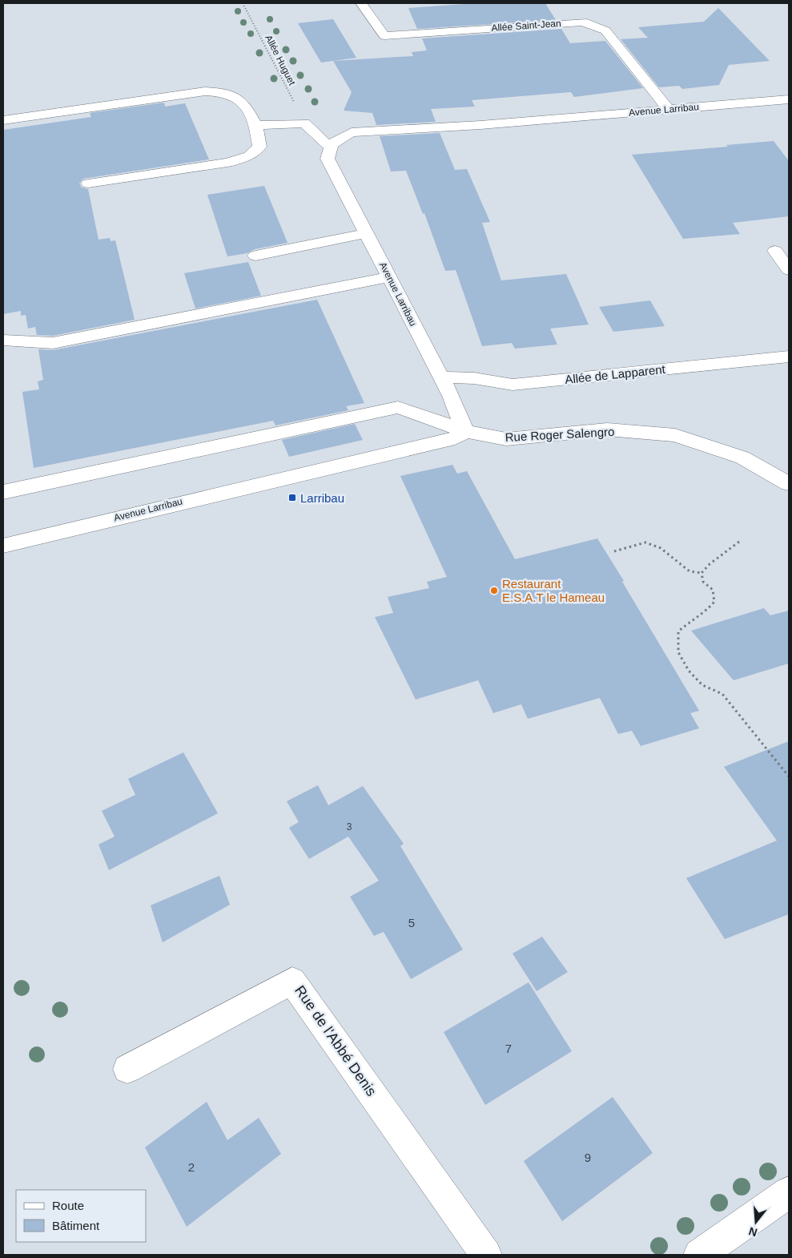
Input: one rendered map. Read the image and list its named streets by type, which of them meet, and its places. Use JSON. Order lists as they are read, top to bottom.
{
  "streets": {
    "street": [
      "Allée Saint-Jean",
      "Avenue Larribau",
      "Allée de Lapparent",
      "Rue Roger Salengro",
      "Rue de l'Abbé Denis"
    ],
    "path": ["Allée Huguet"]
  },
  "crossings": [
    ["Allée Saint-Jean", "Avenue Larribau"],
    ["Avenue Larribau", "Allée de Lapparent"],
    ["Avenue Larribau", "Rue Roger Salengro"]
  ],
  "places": {
    "transit": ["Larribau"],
    "other": ["Restaurant E.S.A.T le Hameau"]
  },
  "house_numbers": [
    "3",
    "5",
    "7",
    "9",
    "2"
  ],
  "legend": ["Route", "Bâtiment"],
  "north": "bottom"
}
